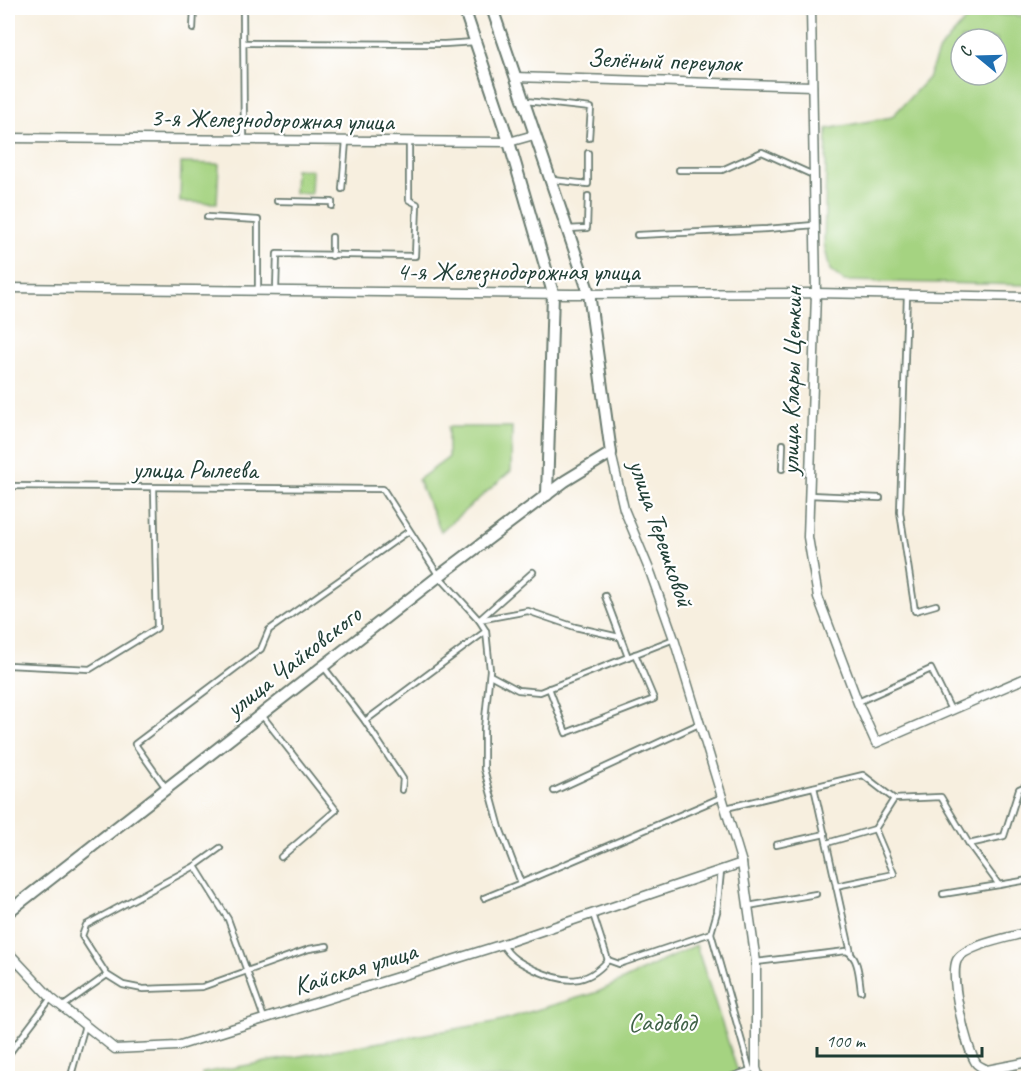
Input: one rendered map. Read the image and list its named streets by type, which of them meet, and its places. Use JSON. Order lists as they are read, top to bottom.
{
  "streets": {
    "street": [
      "Зелёный переулок",
      "3-я Железнодорожная улица",
      "4-я Железнодорожная улица",
      "улица Клары Цеткин",
      "улица Терешковой",
      "улица Чайковского",
      "Кайская улица"
    ],
    "lane": ["улица Рылеева"]
  },
  "crossings": [
    ["Зелёный переулок", "улица Клары Цеткин"],
    ["Зелёный переулок", "улица Терешковой"],
    ["3-я Железнодорожная улица", "улица Терешковой"],
    ["4-я Железнодорожная улица", "улица Клары Цеткин"],
    ["4-я Железнодорожная улица", "улица Терешковой"],
    ["улица Терешковой", "улица Чайковского"],
    ["улица Терешковой", "Кайская улица"]
  ],
  "parks": ["Садовод"],
  "scale_bar": "100 m",
  "north": "left"
}
